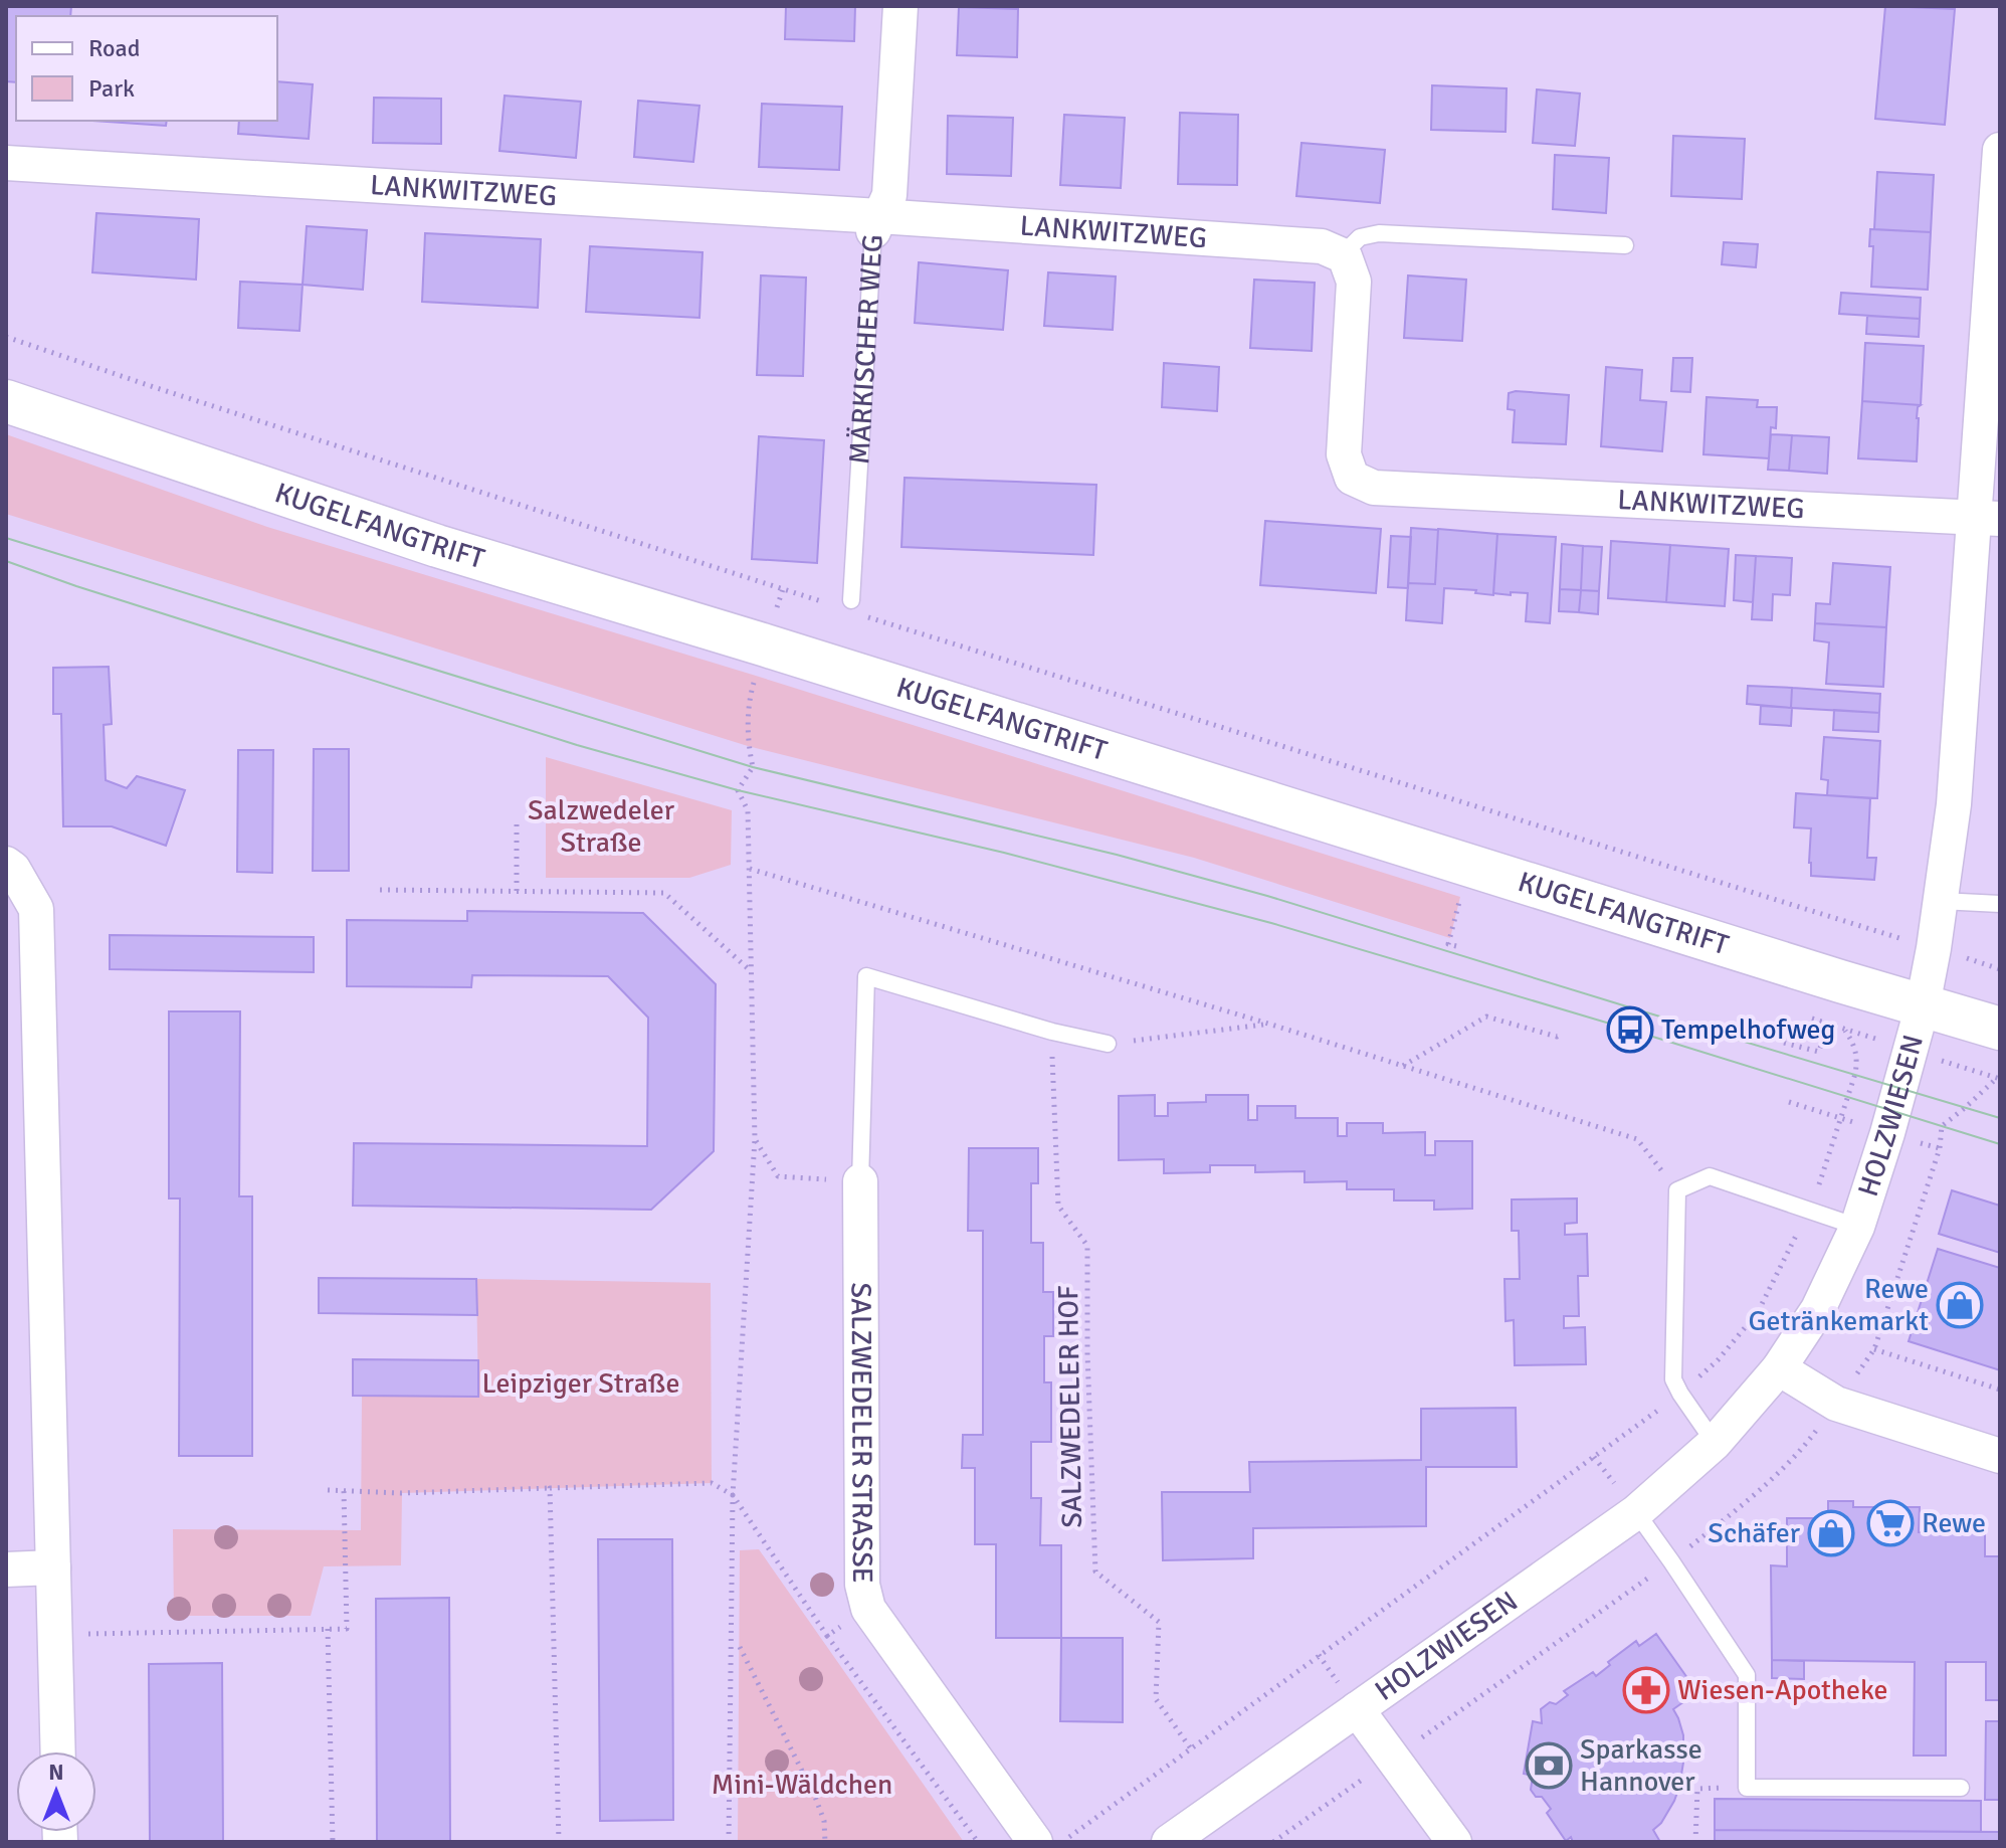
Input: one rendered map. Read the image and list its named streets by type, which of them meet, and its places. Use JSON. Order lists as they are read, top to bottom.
{
  "streets": {
    "street": [
      "LANKWITZWEG",
      "MÄRKISCHER WEG",
      "KUGELFANGTRIFT",
      "HOLZWIESEN",
      "SALZWEDELER STRASSE"
    ],
    "path": ["SALZWEDELER HOF"]
  },
  "crossings": [
    ["LANKWITZWEG", "MÄRKISCHER WEG"],
    ["KUGELFANGTRIFT", "HOLZWIESEN"],
    ["SALZWEDELER HOF", "SALZWEDELER STRASSE"]
  ],
  "parks": ["Salzwedeler Straße", "Leipziger Straße", "Mini-Wäldchen"],
  "places": {
    "bus stop": ["Tempelhofweg"],
    "shop": ["Rewe Getränkemarkt", "Schäfer"],
    "supermarket": ["Rewe"],
    "pharmacy": ["Wiesen-Apotheke"],
    "bank": ["Sparkasse Hannover"]
  },
  "legend": ["Road", "Park"],
  "north": "top"
}
